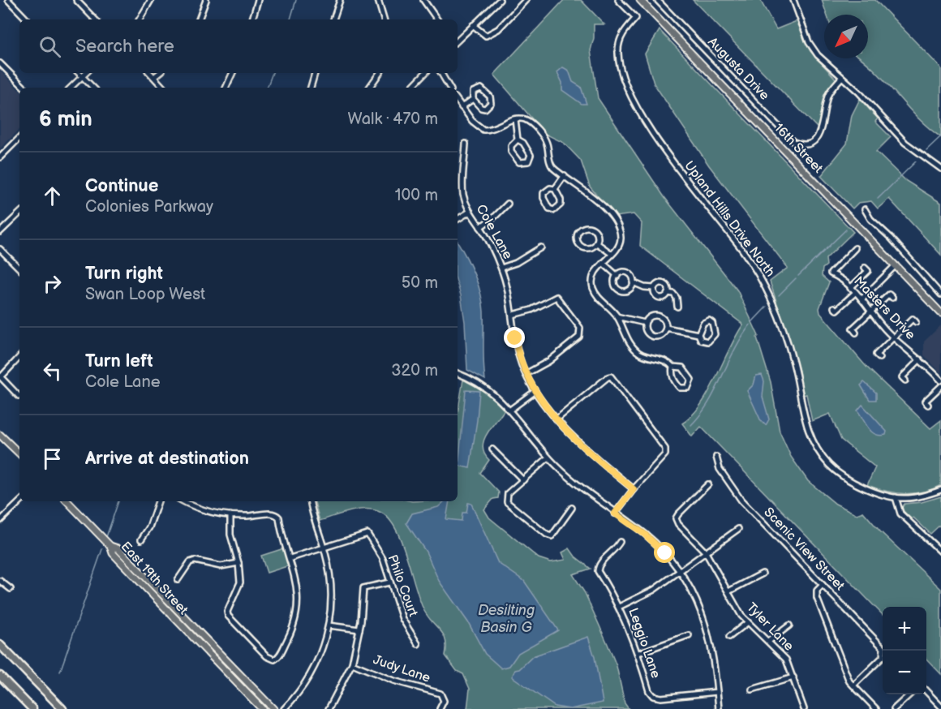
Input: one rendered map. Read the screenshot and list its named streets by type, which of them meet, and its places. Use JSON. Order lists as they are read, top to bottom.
{
  "streets": {
    "main road": ["16th Street", "East 19th Street"],
    "street": [
      "Augusta Drive",
      "Upland Hills Drive North",
      "Cole Lane",
      "Masters Drive",
      "Scenic View Street",
      "Philo Court",
      "Tyler Lane",
      "Leggio Lane",
      "Judy Lane"
    ]
  },
  "water": ["Desilting Basin G"],
  "north": "bottom left",
  "page": {
    "search": "Search here",
    "heading": ["6 min", "Walk · 470 m"],
    "list": [
      ["Continue", "Colonies Parkway", "100 m"],
      ["Turn right", "Swan Loop West", "50 m"],
      ["Turn left", "Cole Lane", "320 m"],
      "Arrive at destination"
    ],
    "map_buttons": ["+", "−"]
  }
}
